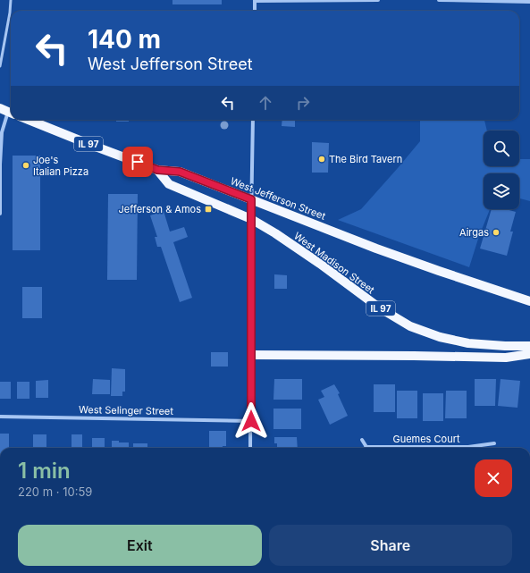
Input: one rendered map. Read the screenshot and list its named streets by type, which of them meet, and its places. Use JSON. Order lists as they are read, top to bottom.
{
  "streets": {
    "main road": ["IL 97", "West Jefferson Street", "West Madison Street"],
    "street": ["West Selinger Street", "Guemes Court"]
  },
  "crossings": [
    ["West Jefferson Street", "West Madison Street"]
  ],
  "places": {
    "other": ["The Bird Tavern", "Joe's Italian Pizza", "Airgas"],
    "transit": ["Jefferson & Amos"]
  },
  "page": {
    "turn": ["140 m", "West Jefferson Street"],
    "heading": ["1 min", "220 m · 10:59"],
    "buttons": ["Exit", "Share"]
  }
}
